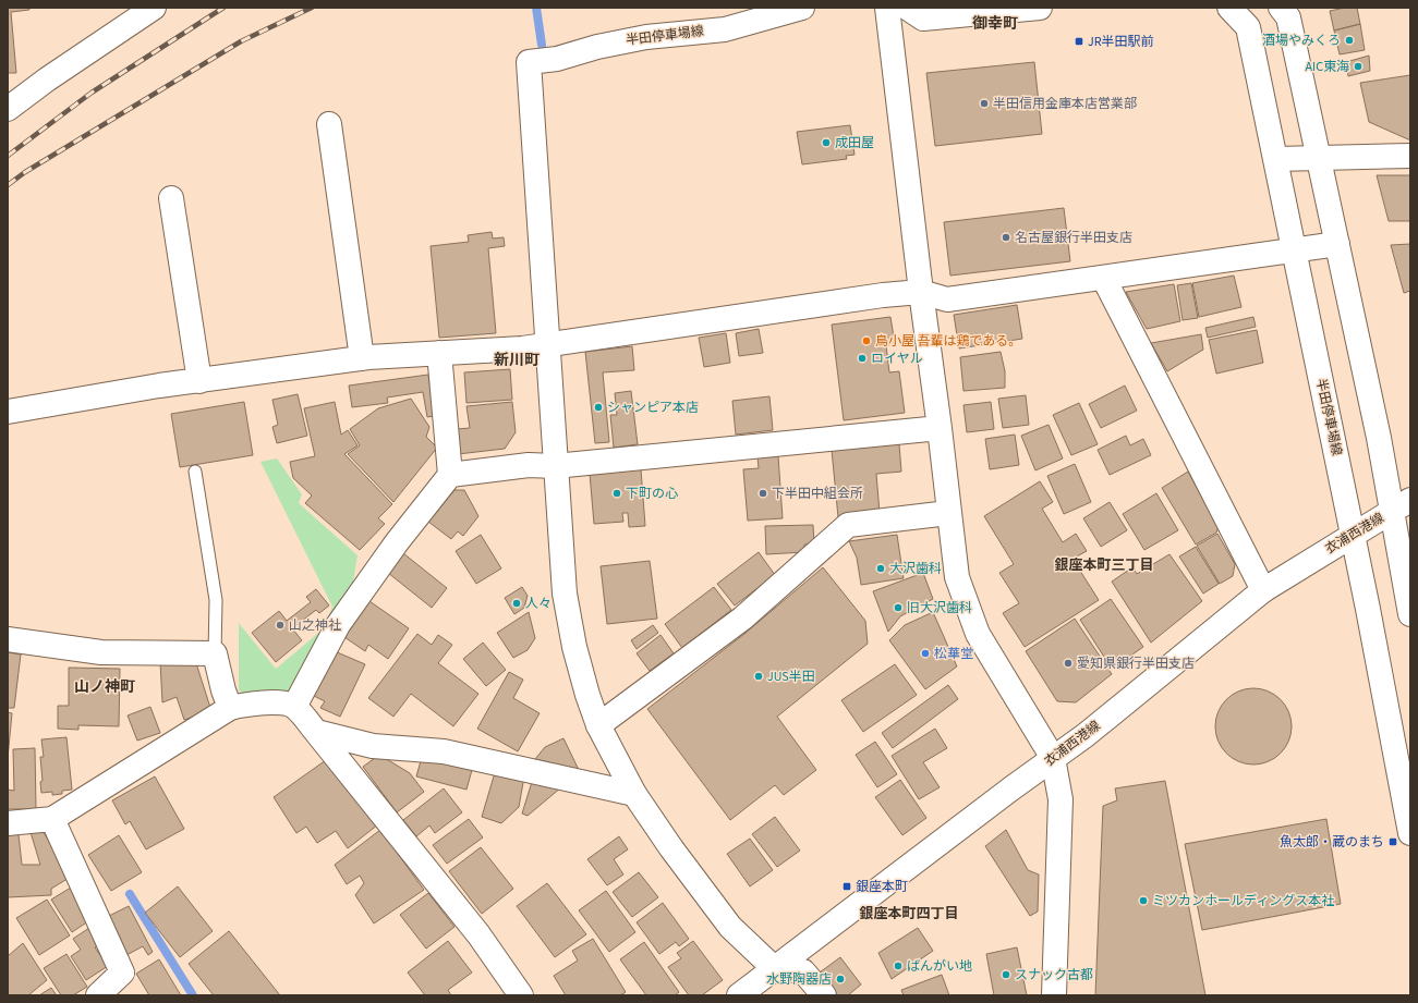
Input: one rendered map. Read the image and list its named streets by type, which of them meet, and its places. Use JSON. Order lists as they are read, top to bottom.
{
  "streets": {
    "street": ["半田停車場線", "衣浦西港線"]
  },
  "crossings": [
    ["半田停車場線", "衣浦西港線"]
  ],
  "districts": [
    "御幸町",
    "新川町",
    "銀座本町三丁目",
    "山ノ神町",
    "銀座本町四丁目"
  ],
  "places": {
    "other": [
      "酒場やみくろ",
      "AIC東海",
      "半田信用金庫本店営業部",
      "成田屋",
      "名古屋銀行半田支店",
      "鳥小屋 吾輩は鶏である。",
      "ロイヤル",
      "シャンピア本店",
      "下町の心",
      "下半田中組会所",
      "大沢歯科",
      "人々",
      "旧大沢歯科",
      "山之神社",
      "松華堂",
      "愛知県銀行半田支店",
      "JUS半田",
      "ミツカンホールディングス本社",
      "ばんがい地",
      "スナック古都",
      "水野陶器店"
    ],
    "transit": ["JR半田駅前", "魚太郎・蔵のまち", "銀座本町"]
  }
}
